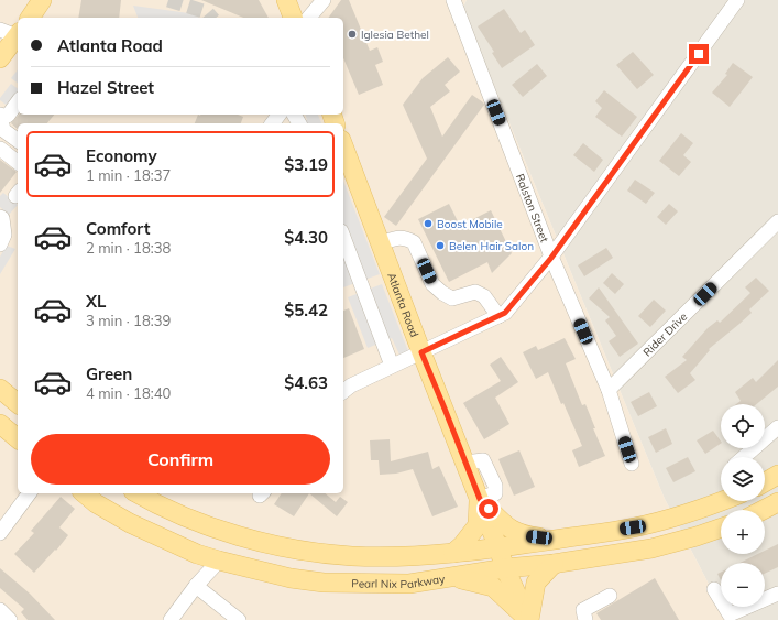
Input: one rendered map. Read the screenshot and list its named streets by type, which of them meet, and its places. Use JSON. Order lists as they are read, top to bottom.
{
  "streets": {
    "main road": ["Atlanta Road", "Pearl Nix Parkway"],
    "street": ["Ralston Street", "Rider Drive"]
  },
  "crossings": [
    ["Ralston Street", "Rider Drive"],
    ["Atlanta Road", "Pearl Nix Parkway"]
  ],
  "places": ["Iglesia Bethel", "Boost Mobile", "Belen Hair Salon"],
  "page": {
    "banner": ["Atlanta Road", "Hazel Street"],
    "list": [
      {
        "name": "Economy",
        "note": "1 min · 18:37",
        "value": "$3.19"
      },
      {
        "name": "Comfort",
        "note": "2 min · 18:38",
        "value": "$4.30"
      },
      {
        "name": "XL",
        "note": "3 min · 18:39",
        "value": "$5.42"
      },
      {
        "name": "Green",
        "note": "4 min · 18:40",
        "value": "$4.63"
      }
    ],
    "map_buttons": ["+", "−"],
    "buttons": "Confirm"
  }
}
